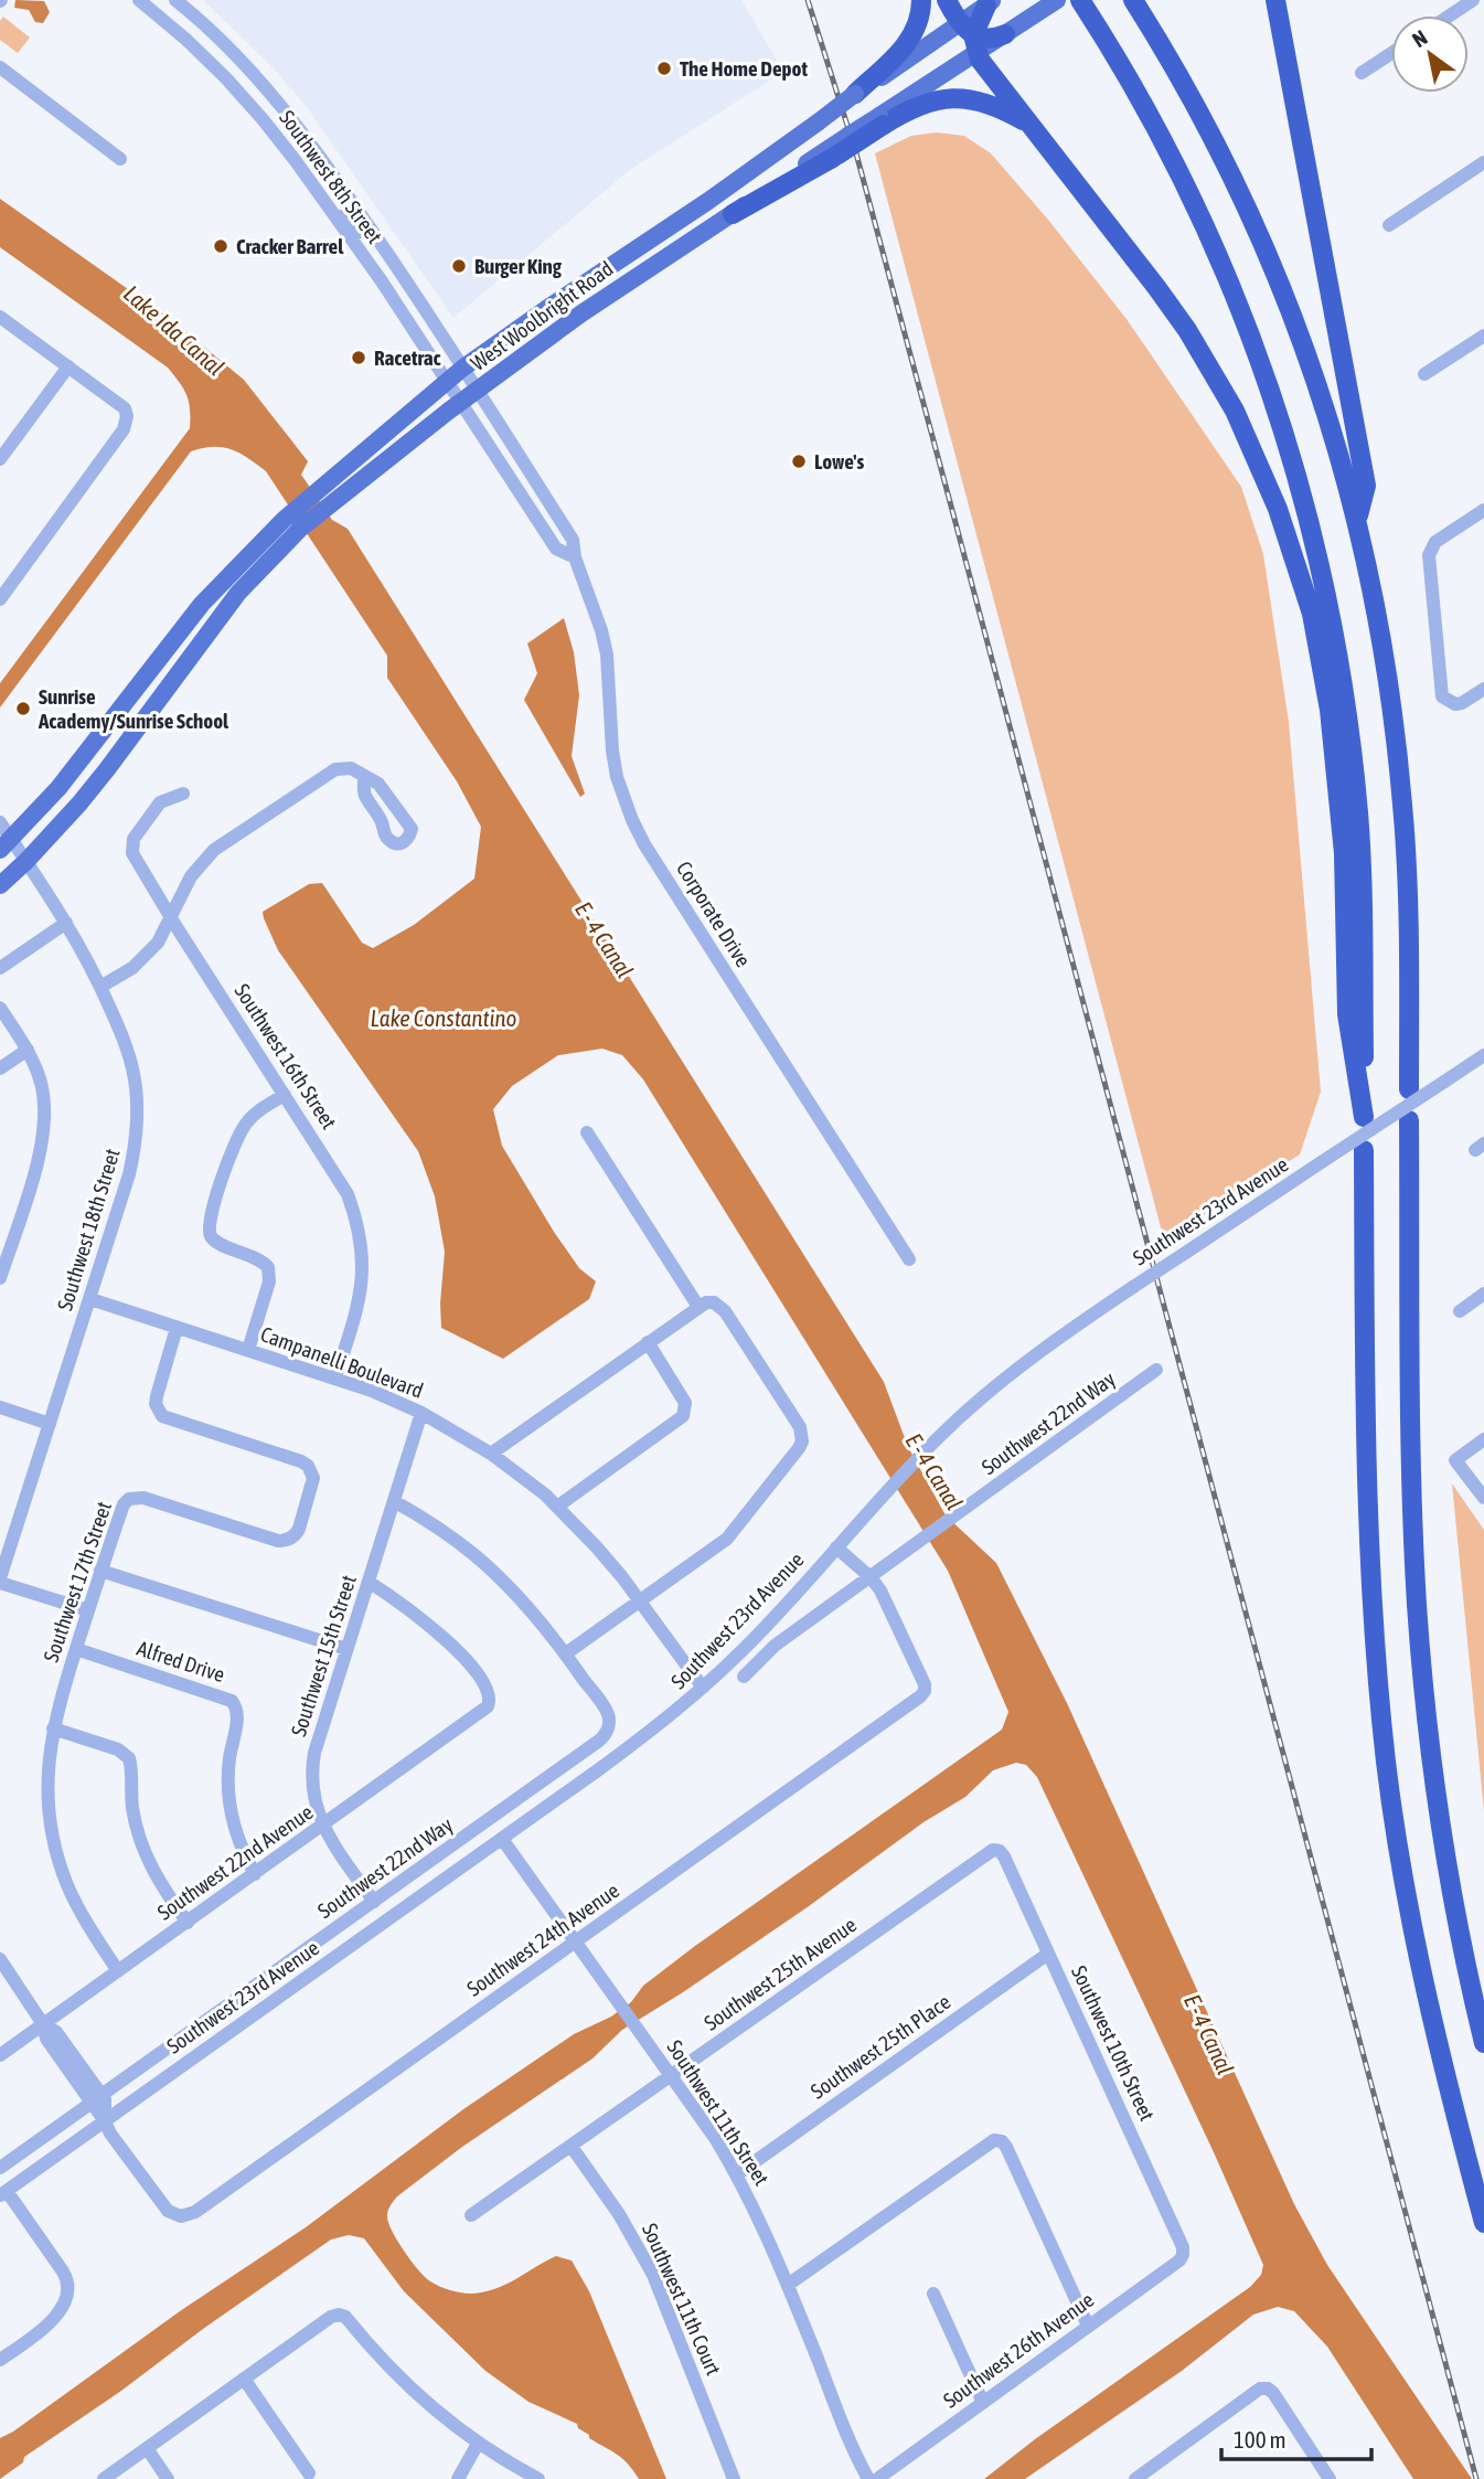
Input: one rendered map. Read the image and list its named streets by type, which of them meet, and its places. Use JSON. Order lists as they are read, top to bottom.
{
  "streets": {
    "main road": ["West Woolbright Road"],
    "street": [
      "Southwest 8th Street",
      "Corporate Drive",
      "Southwest 16th Street",
      "Southwest 23rd Avenue",
      "Southwest 18th Street",
      "Campanelli Boulevard",
      "Southwest 22nd Way",
      "Southwest 17th Street",
      "Southwest 15th Street",
      "Alfred Drive",
      "Southwest 22nd Avenue",
      "Southwest 24th Avenue",
      "Southwest 25th Avenue",
      "Southwest 10th Street",
      "Southwest 25th Place",
      "Southwest 11th Street",
      "Southwest 11th Court",
      "Southwest 26th Avenue"
    ]
  },
  "crossings": [
    ["Southwest 8th Street", "West Woolbright Road"],
    ["Southwest 8th Street", "Corporate Drive"],
    ["West Woolbright Road", "Corporate Drive"],
    ["West Woolbright Road", "Southwest 18th Street"],
    ["Southwest 16th Street", "Campanelli Boulevard"],
    ["Southwest 23rd Avenue", "Campanelli Boulevard"],
    ["Southwest 23rd Avenue", "Southwest 24th Avenue"],
    ["Southwest 23rd Avenue", "Southwest 11th Street"],
    ["Southwest 18th Street", "Campanelli Boulevard"],
    ["Campanelli Boulevard", "Southwest 17th Street"],
    ["Campanelli Boulevard", "Southwest 15th Street"],
    ["Southwest 22nd Way", "Southwest 15th Street"],
    ["Southwest 22nd Way", "Southwest 24th Avenue"],
    ["Southwest 17th Street", "Alfred Drive"],
    ["Southwest 17th Street", "Southwest 22nd Avenue"],
    ["Southwest 15th Street", "Southwest 22nd Avenue"],
    ["Alfred Drive", "Southwest 22nd Avenue"],
    ["Southwest 24th Avenue", "Southwest 11th Street"],
    ["Southwest 25th Avenue", "Southwest 10th Street"],
    ["Southwest 25th Avenue", "Southwest 11th Street"],
    ["Southwest 25th Avenue", "Southwest 11th Court"],
    ["Southwest 10th Street", "Southwest 25th Place"],
    ["Southwest 10th Street", "Southwest 26th Avenue"],
    ["Southwest 25th Place", "Southwest 11th Street"]
  ],
  "water": ["Lake Ida Canal", "E - 4 Canal", "Lake Constantino"],
  "places": [
    "The Home Depot",
    "Cracker Barrel",
    "Burger King",
    "Racetrac",
    "Lowe's",
    "Sunrise Academy/Sunrise School"
  ],
  "scale_bar": "100 m",
  "north": "top left"
}
